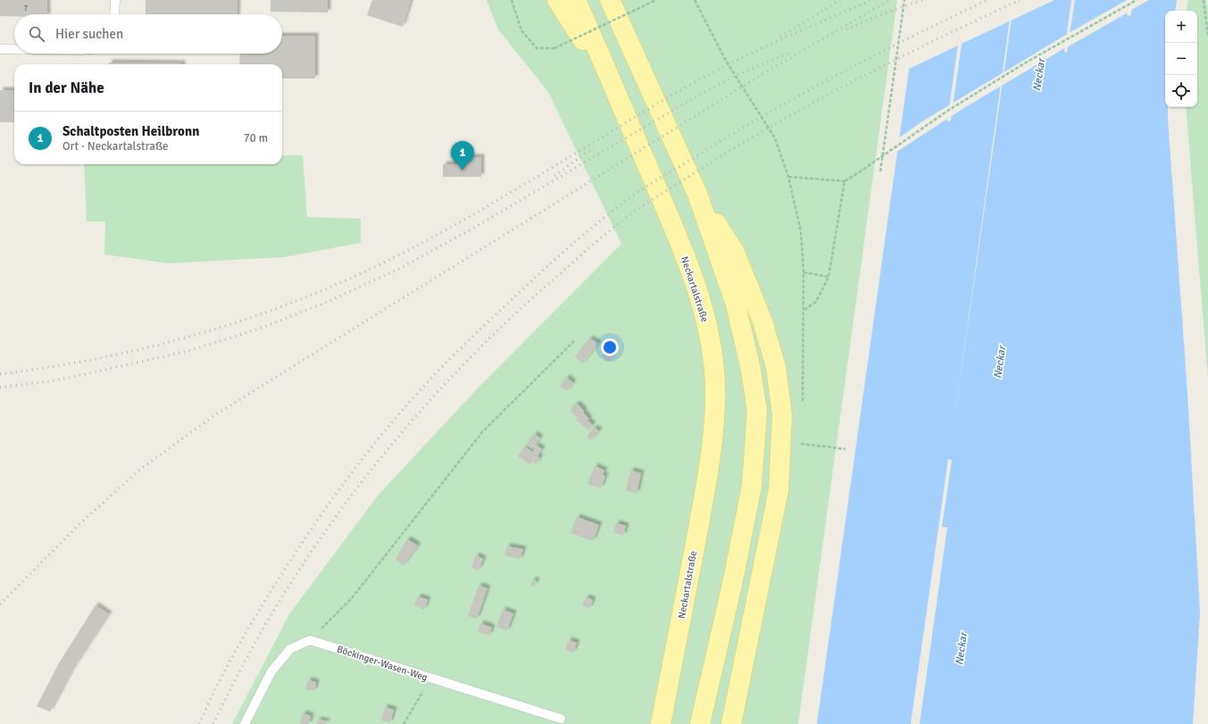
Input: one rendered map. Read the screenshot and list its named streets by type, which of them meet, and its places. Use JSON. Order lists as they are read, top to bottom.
{
  "streets": {
    "main road": ["Neckartalstraße"],
    "lane": ["Böckinger-Wasen-Weg"]
  },
  "water": ["Neckar"],
  "house_numbers": ["7"],
  "page": {
    "map_buttons": ["+", "−"],
    "search": "Hier suchen",
    "heading": "In der Nähe",
    "list": [
      {
        "mark": "1",
        "name": "Schaltposten Heilbronn",
        "note": "Ort · Neckartalstraße",
        "value": "70 m"
      }
    ],
    "pins": "1"
  }
}
